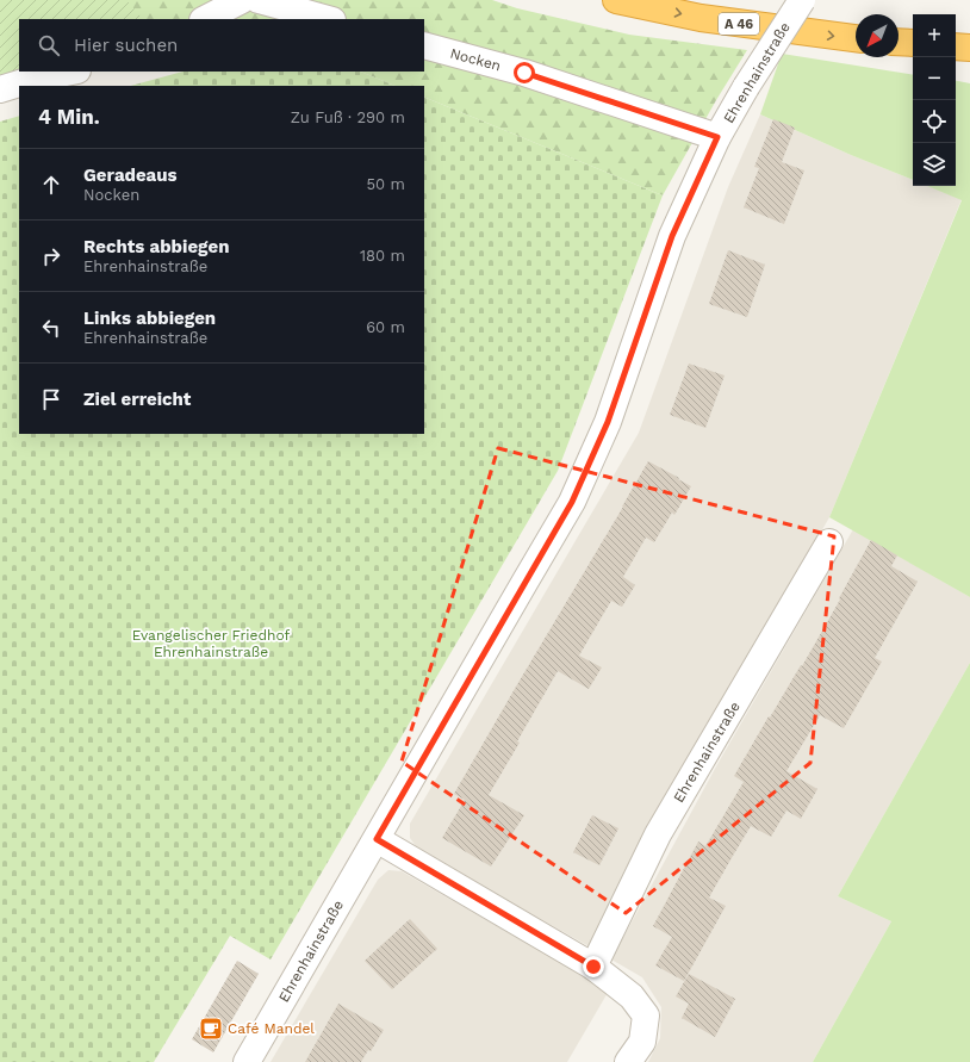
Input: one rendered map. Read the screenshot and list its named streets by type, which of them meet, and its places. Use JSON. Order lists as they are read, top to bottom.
{
  "streets": {
    "highway": ["A 46"],
    "street": ["Nocken", "Ehrenhainstraße"]
  },
  "crossings": [
    ["Nocken", "Ehrenhainstraße"]
  ],
  "parks": ["Evangelischer Friedhof Ehrenhainstraße"],
  "places": {
    "cafe": ["Café Mandel"]
  },
  "north": "bottom left",
  "page": {
    "map_buttons": ["+", "−"],
    "search": "Hier suchen",
    "heading": ["4 Min.", "Zu Fuß · 290 m"],
    "list": [
      ["Geradeaus", "Nocken", "50 m"],
      ["Rechts abbiegen", "Ehrenhainstraße", "180 m"],
      ["Links abbiegen", "Ehrenhainstraße", "60 m"],
      "Ziel erreicht"
    ]
  }
}
